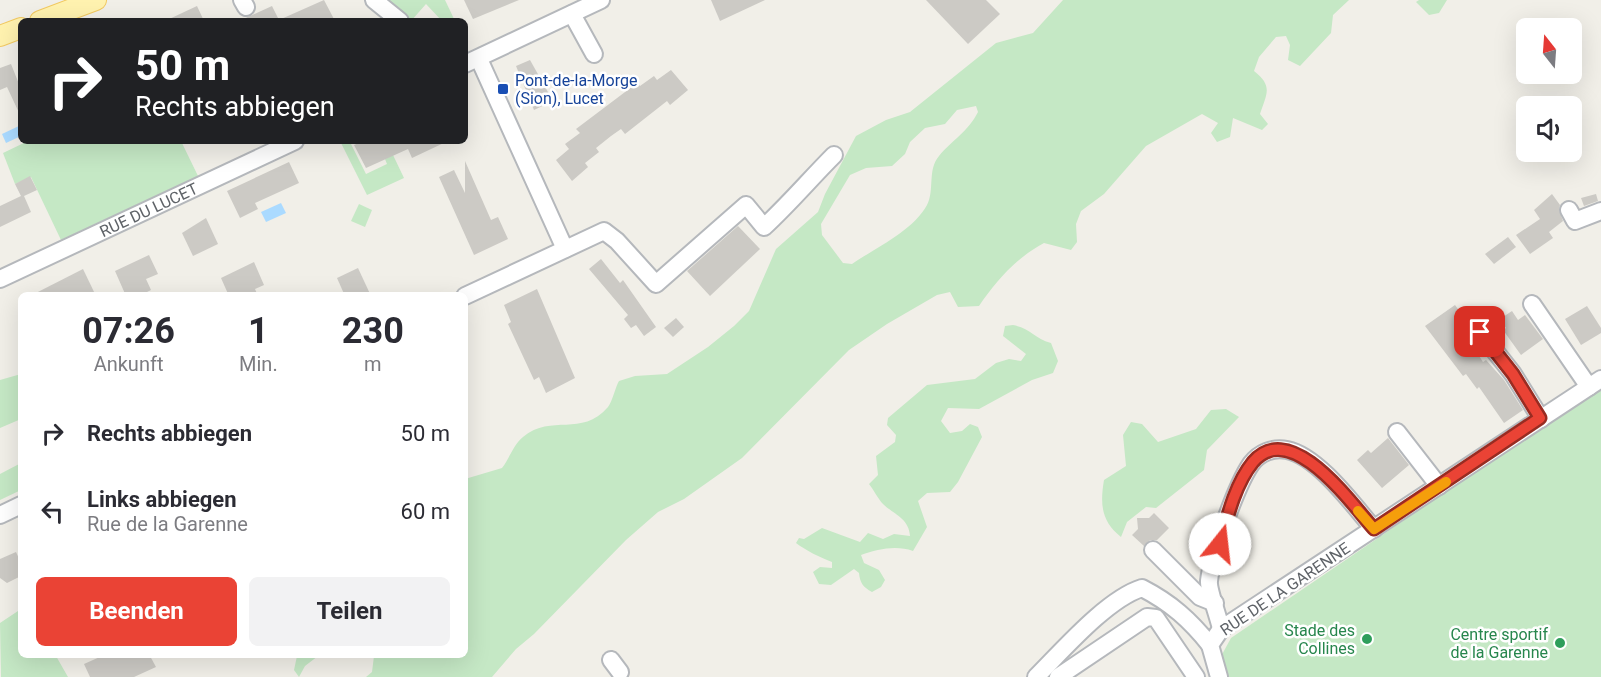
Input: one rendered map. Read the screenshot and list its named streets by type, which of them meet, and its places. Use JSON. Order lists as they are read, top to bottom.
{
  "streets": {
    "street": ["RUE DU LUCET", "RUE DE LA GARENNE"]
  },
  "places": {
    "transit": ["Pont-de-la-Morge (Sion), Lucet"],
    "other": ["Stade des Collines", "Centre sportif de la Garenne"]
  },
  "north": "top",
  "page": {
    "turn": ["50 m", "Rechts abbiegen"],
    "eta": [
      "07:26",
      "Ankunft",
      "1",
      "Min.",
      "230",
      "m"
    ],
    "list": [
      {
        "name": "Rechts abbiegen",
        "value": "50 m"
      },
      {
        "name": "Links abbiegen",
        "note": "Rue de la Garenne",
        "value": "60 m"
      }
    ],
    "buttons": ["Beenden", "Teilen"]
  }
}
